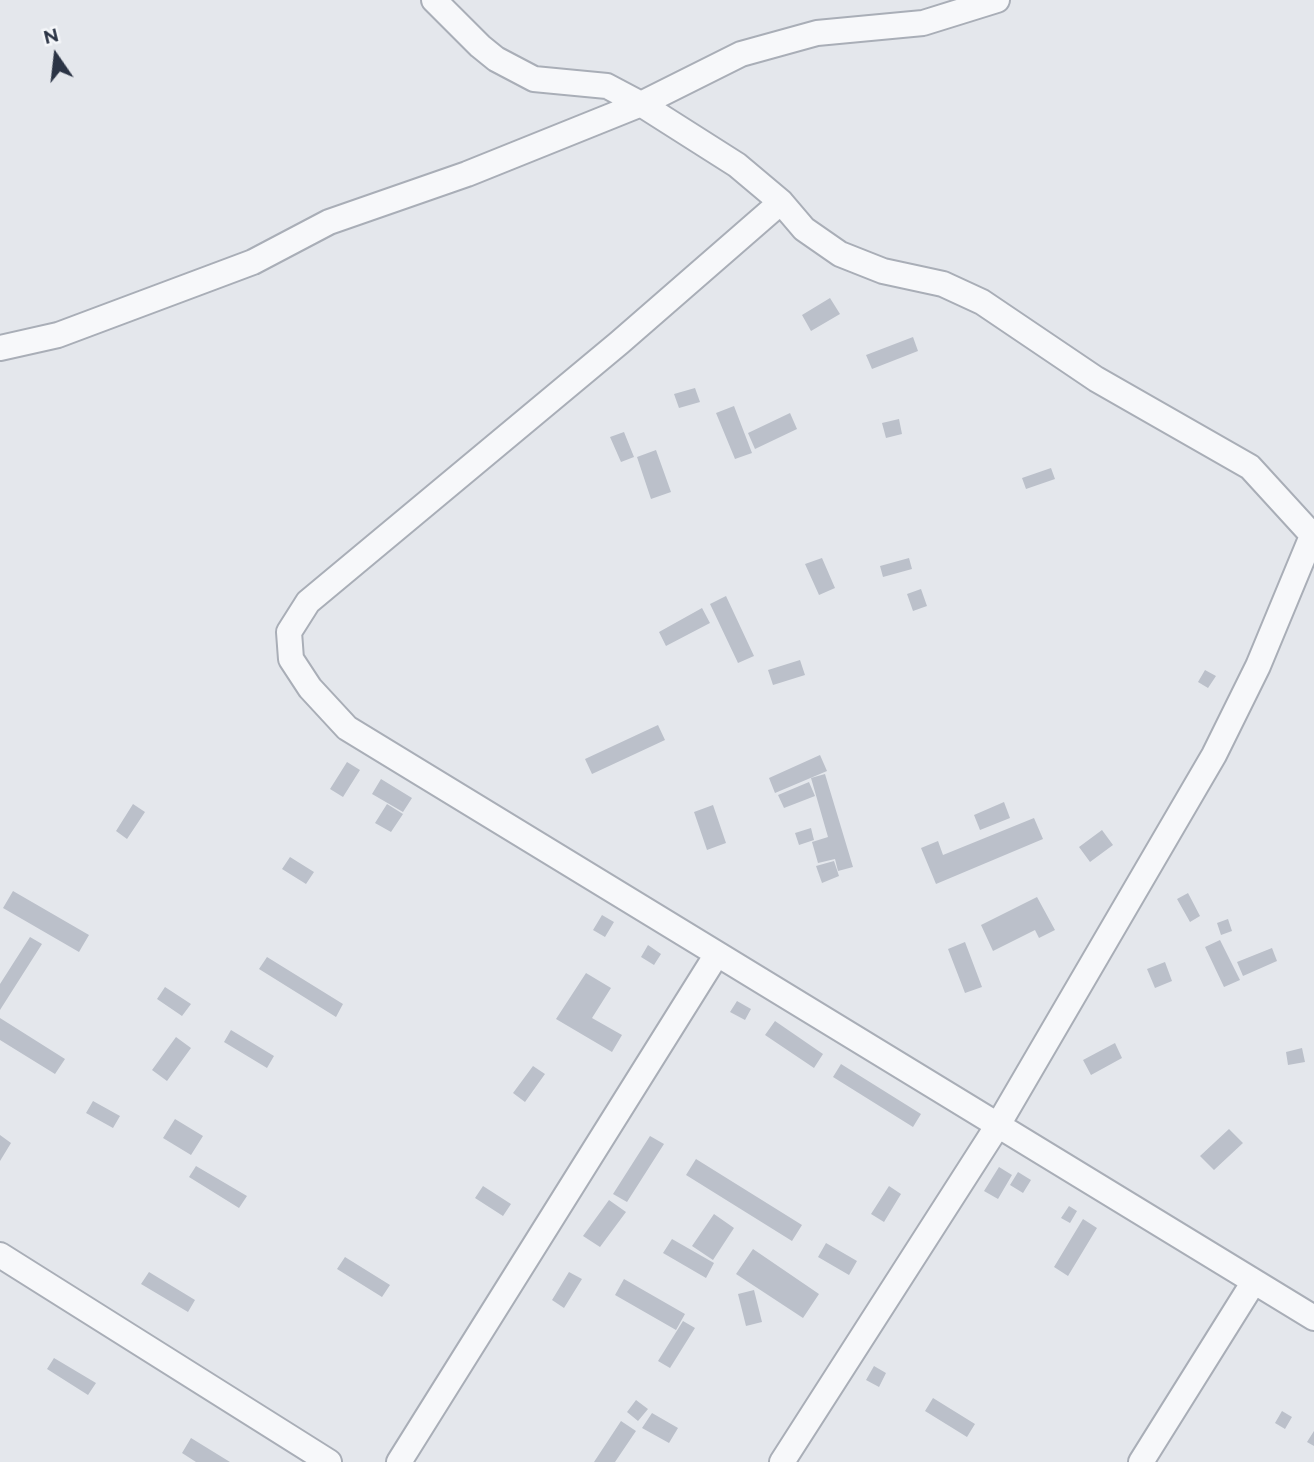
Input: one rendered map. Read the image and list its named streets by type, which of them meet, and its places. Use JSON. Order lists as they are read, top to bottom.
{
  "north": "top"
}
